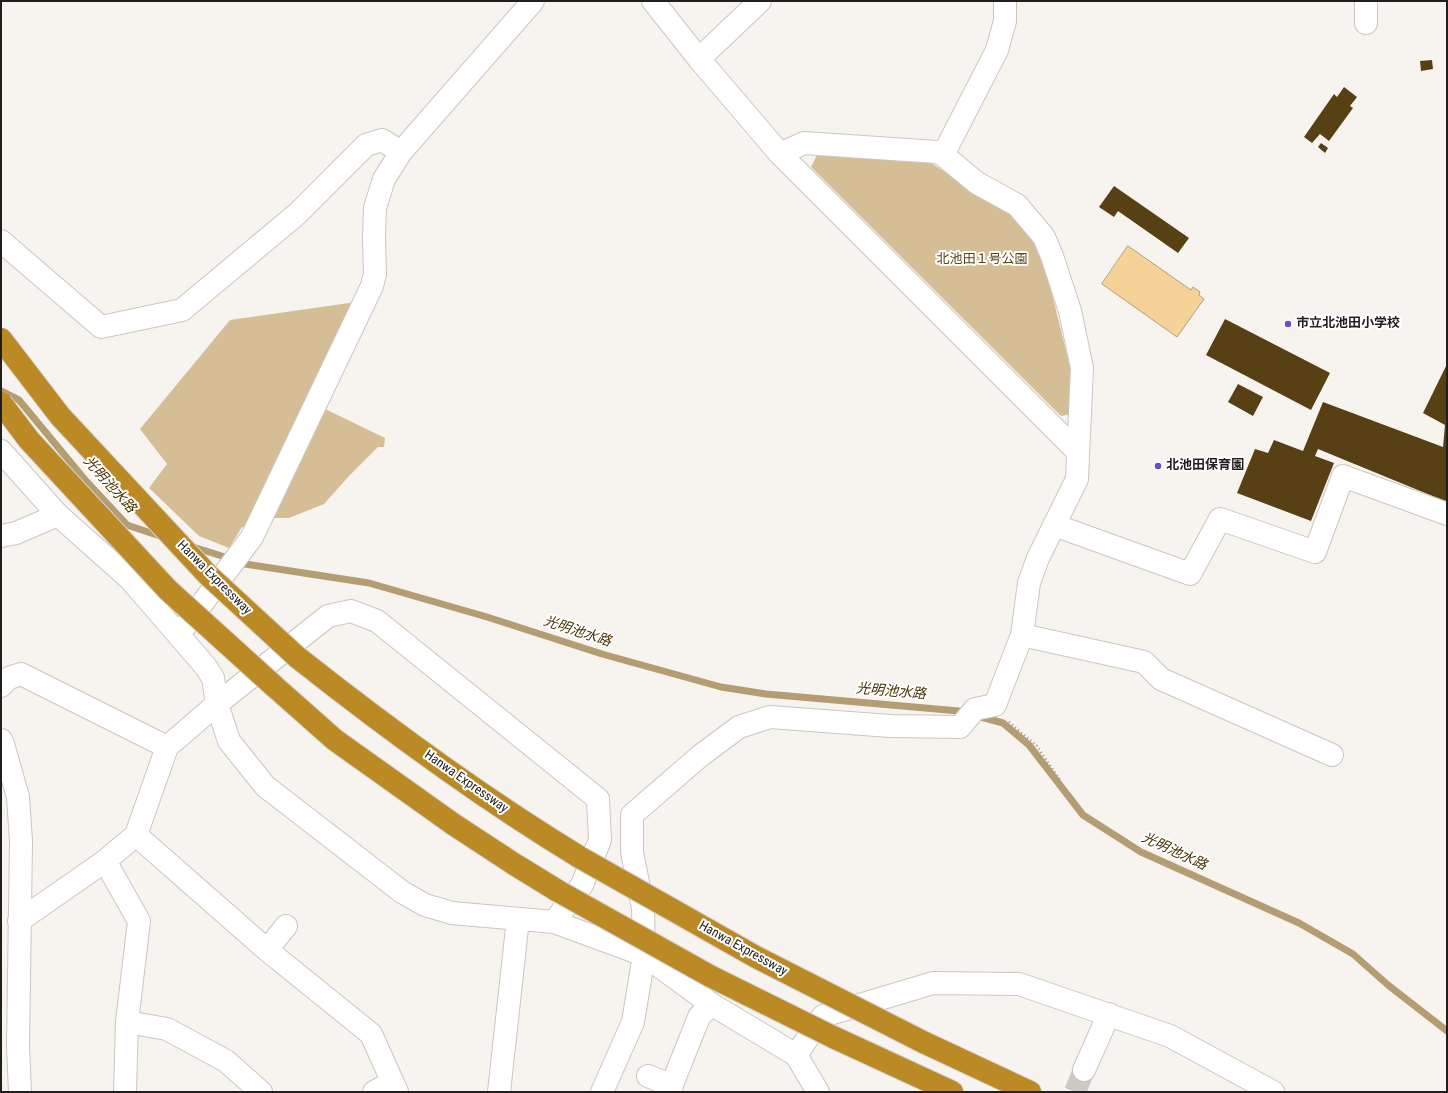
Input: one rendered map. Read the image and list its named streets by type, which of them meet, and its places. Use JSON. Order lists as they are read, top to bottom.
{
  "streets": {
    "highway": ["Hanwa Expressway"]
  },
  "water": ["光明池水路"],
  "parks": ["北池田１号公園"],
  "places": ["市立北池田小学校", "北池田保育園"]
}
